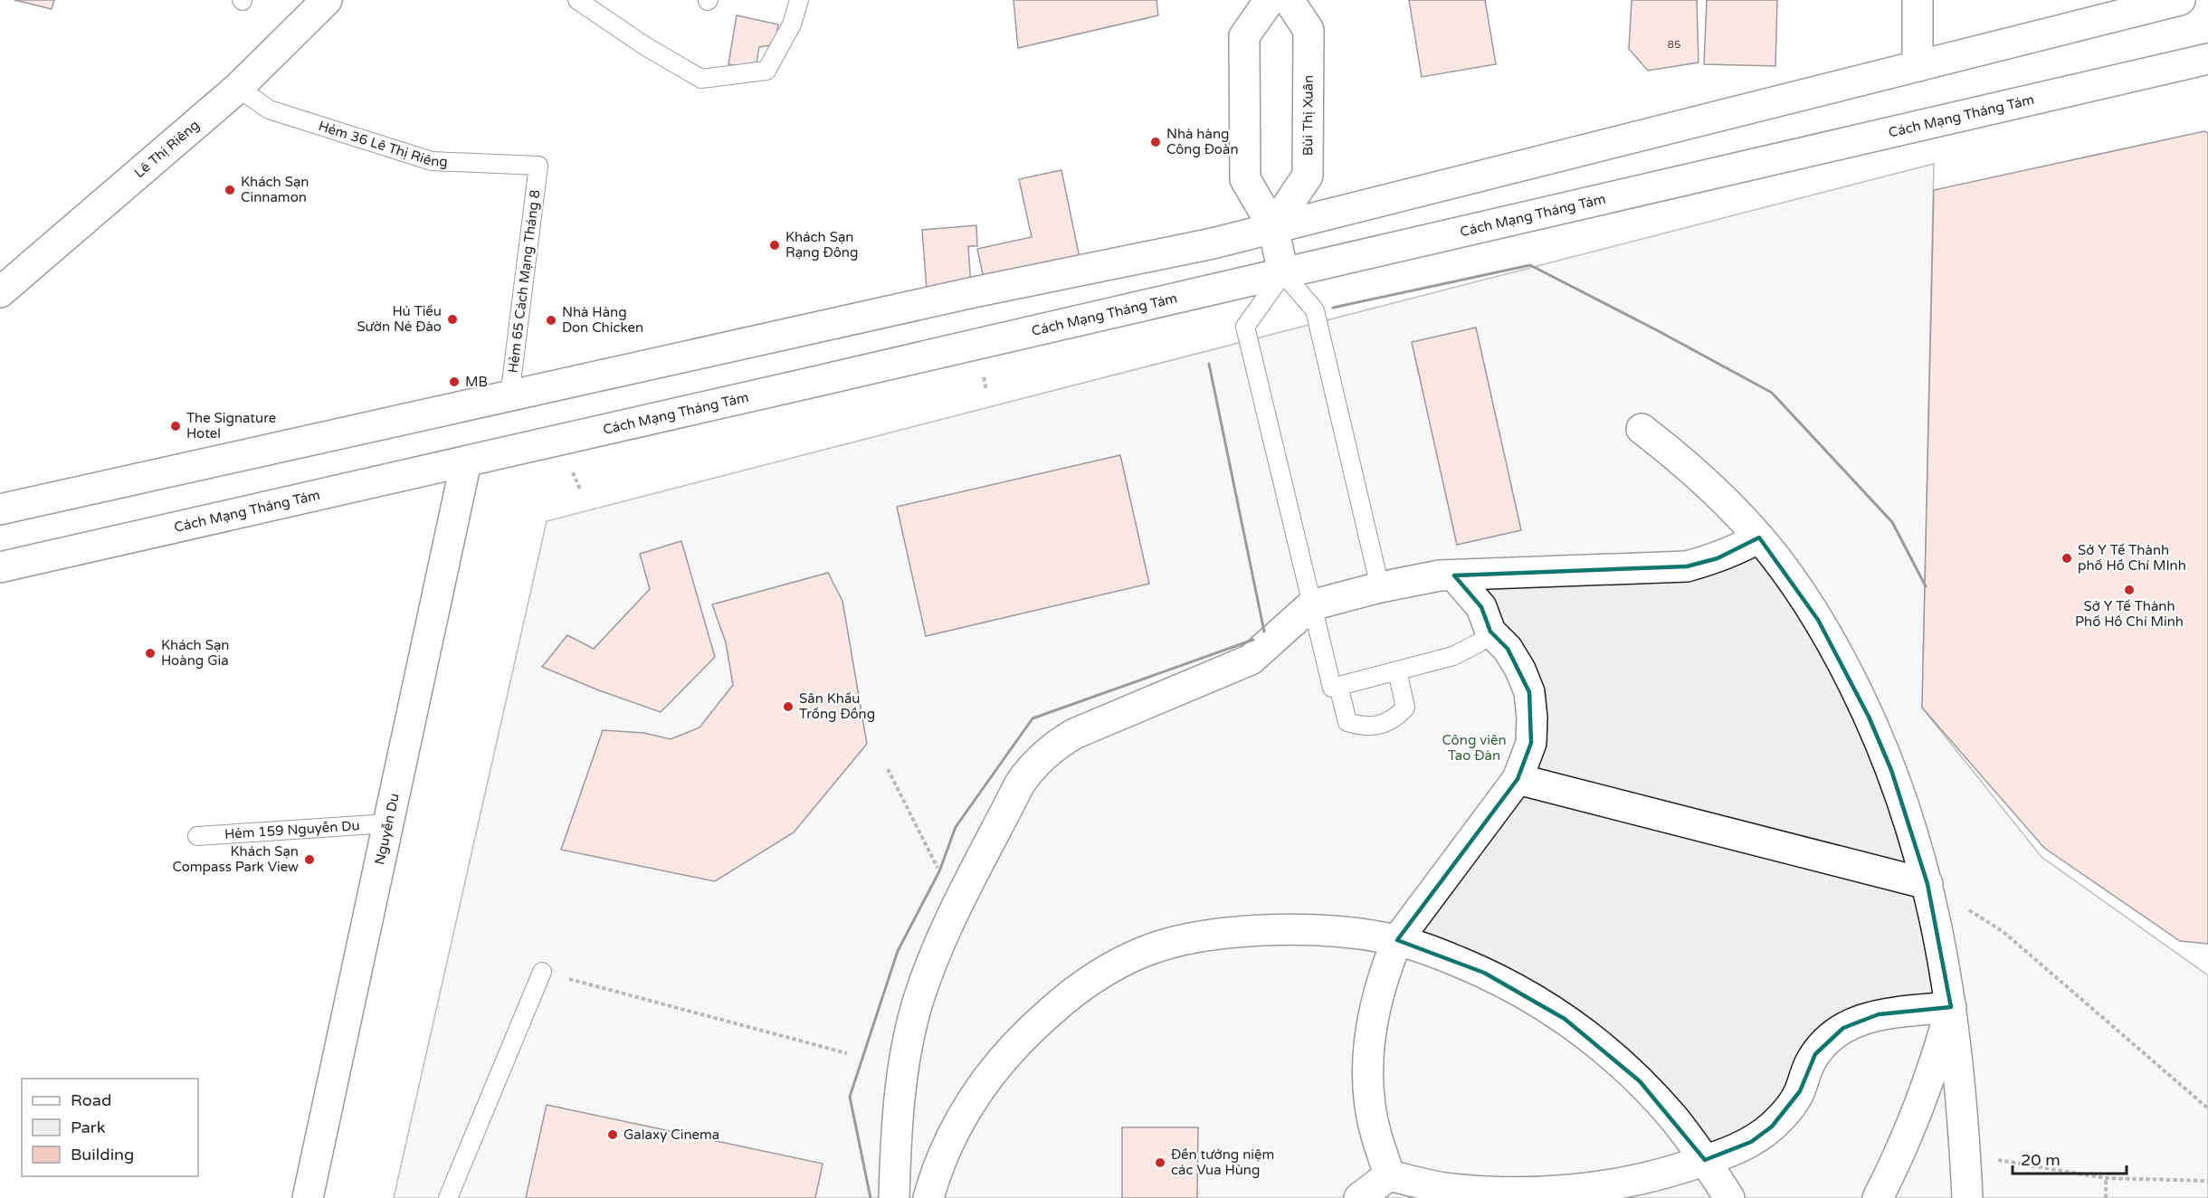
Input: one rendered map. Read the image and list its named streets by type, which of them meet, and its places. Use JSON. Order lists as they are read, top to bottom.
{
  "streets": {
    "street": [
      "Bùi Thị Xuân",
      "Cách Mạng Tháng Tám",
      "Lê Thị Riêng",
      "Nguyễn Du"
    ],
    "lane": ["Hẻm 36 Lê Thị Riêng", "Hẻm 65 Cách Mạng Tháng 8", "Hẻm 159 Nguyễn Du"]
  },
  "crossings": [
    ["Cách Mạng Tháng Tám", "Nguyễn Du"],
    ["Hẻm 36 Lê Thị Riêng", "Lê Thị Riêng"],
    ["Hẻm 36 Lê Thị Riêng", "Hẻm 65 Cách Mạng Tháng 8"],
    ["Hẻm 159 Nguyễn Du", "Nguyễn Du"]
  ],
  "parks": ["Công viên Tao Đàn"],
  "places": [
    "Nhà hàng Công Đoàn",
    "Khách Sạn Cinnamon",
    "Khách Sạn Rạng Đông",
    "Hủ Tiếu Sườn Né Đào",
    "Nhà Hàng Don Chicken",
    "MB",
    "The Signature Hotel",
    "Sở Y Tế Thành phố Hồ Chí MInh",
    "Sở Y Tế Thành Phố Hồ Chí Minh",
    "Khách Sạn Hoàng Gia",
    "Sân Khấu Trống Đồng",
    "Khách Sạn Compass Park View",
    "Galaxy Cinema",
    "Đền tưởng niệm các Vua Hùng"
  ],
  "house_numbers": ["85"],
  "legend": ["Road", "Park", "Building"],
  "scale_bar": "20 m"
}
